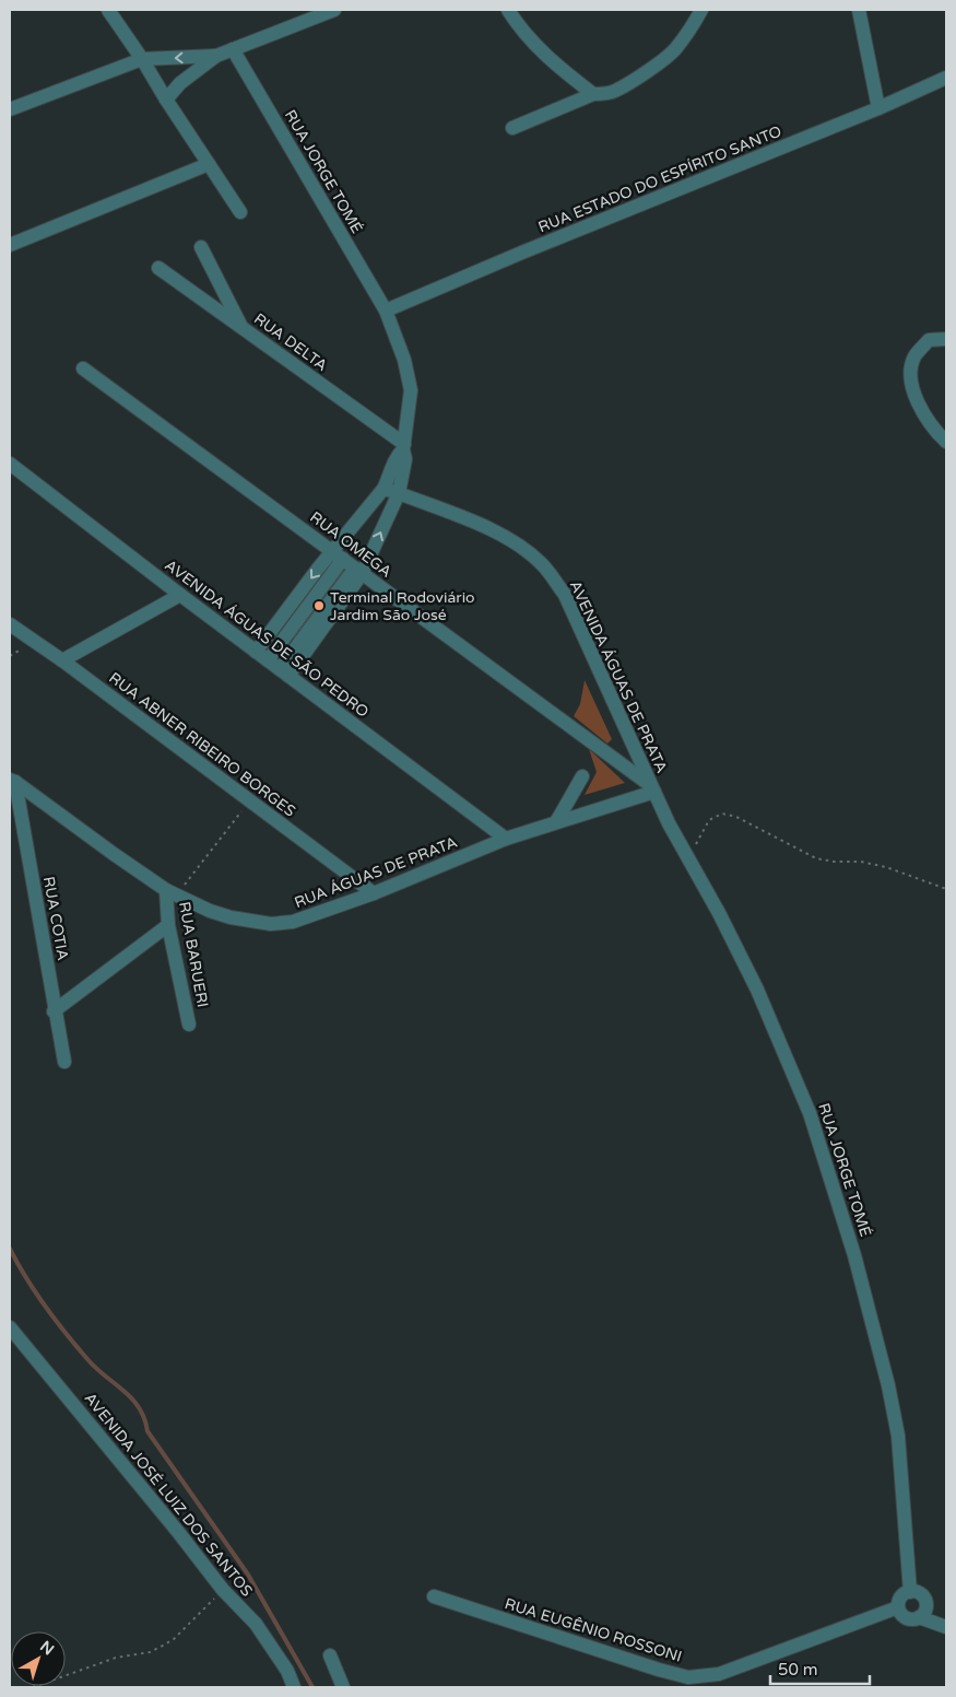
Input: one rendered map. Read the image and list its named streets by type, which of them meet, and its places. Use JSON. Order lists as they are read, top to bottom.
{
  "streets": {
    "street": [
      "RUA JORGE TOMÉ",
      "RUA ESTADO DO ESPÍRITO SANTO",
      "RUA DELTA",
      "RUA OMEGA",
      "AVENIDA ÁGUAS DE SÃO PEDRO",
      "AVENIDA ÁGUAS DE PRATA",
      "RUA ABNER RIBEIRO BORGES",
      "RUA ÁGUAS DE PRATA",
      "RUA COTIA",
      "RUA BARUERI",
      "AVENIDA JOSÉ LUIZ DOS SANTOS",
      "RUA EUGÊNIO ROSSONI"
    ]
  },
  "crossings": [
    ["RUA JORGE TOMÉ", "RUA ESTADO DO ESPÍRITO SANTO"],
    ["RUA JORGE TOMÉ", "RUA OMEGA"],
    ["RUA JORGE TOMÉ", "AVENIDA ÁGUAS DE PRATA"],
    ["RUA JORGE TOMÉ", "RUA ÁGUAS DE PRATA"],
    ["RUA JORGE TOMÉ", "RUA EUGÊNIO ROSSONI"],
    ["RUA OMEGA", "AVENIDA ÁGUAS DE PRATA"],
    ["RUA OMEGA", "RUA ÁGUAS DE PRATA"],
    ["AVENIDA ÁGUAS DE SÃO PEDRO", "RUA ÁGUAS DE PRATA"],
    ["AVENIDA ÁGUAS DE PRATA", "RUA ÁGUAS DE PRATA"],
    ["RUA ABNER RIBEIRO BORGES", "RUA ÁGUAS DE PRATA"],
    ["RUA ÁGUAS DE PRATA", "RUA COTIA"],
    ["RUA ÁGUAS DE PRATA", "RUA BARUERI"]
  ],
  "places": ["Terminal Rodoviário Jardim São José"],
  "scale_bar": "50 m",
  "north": "top right"
}
